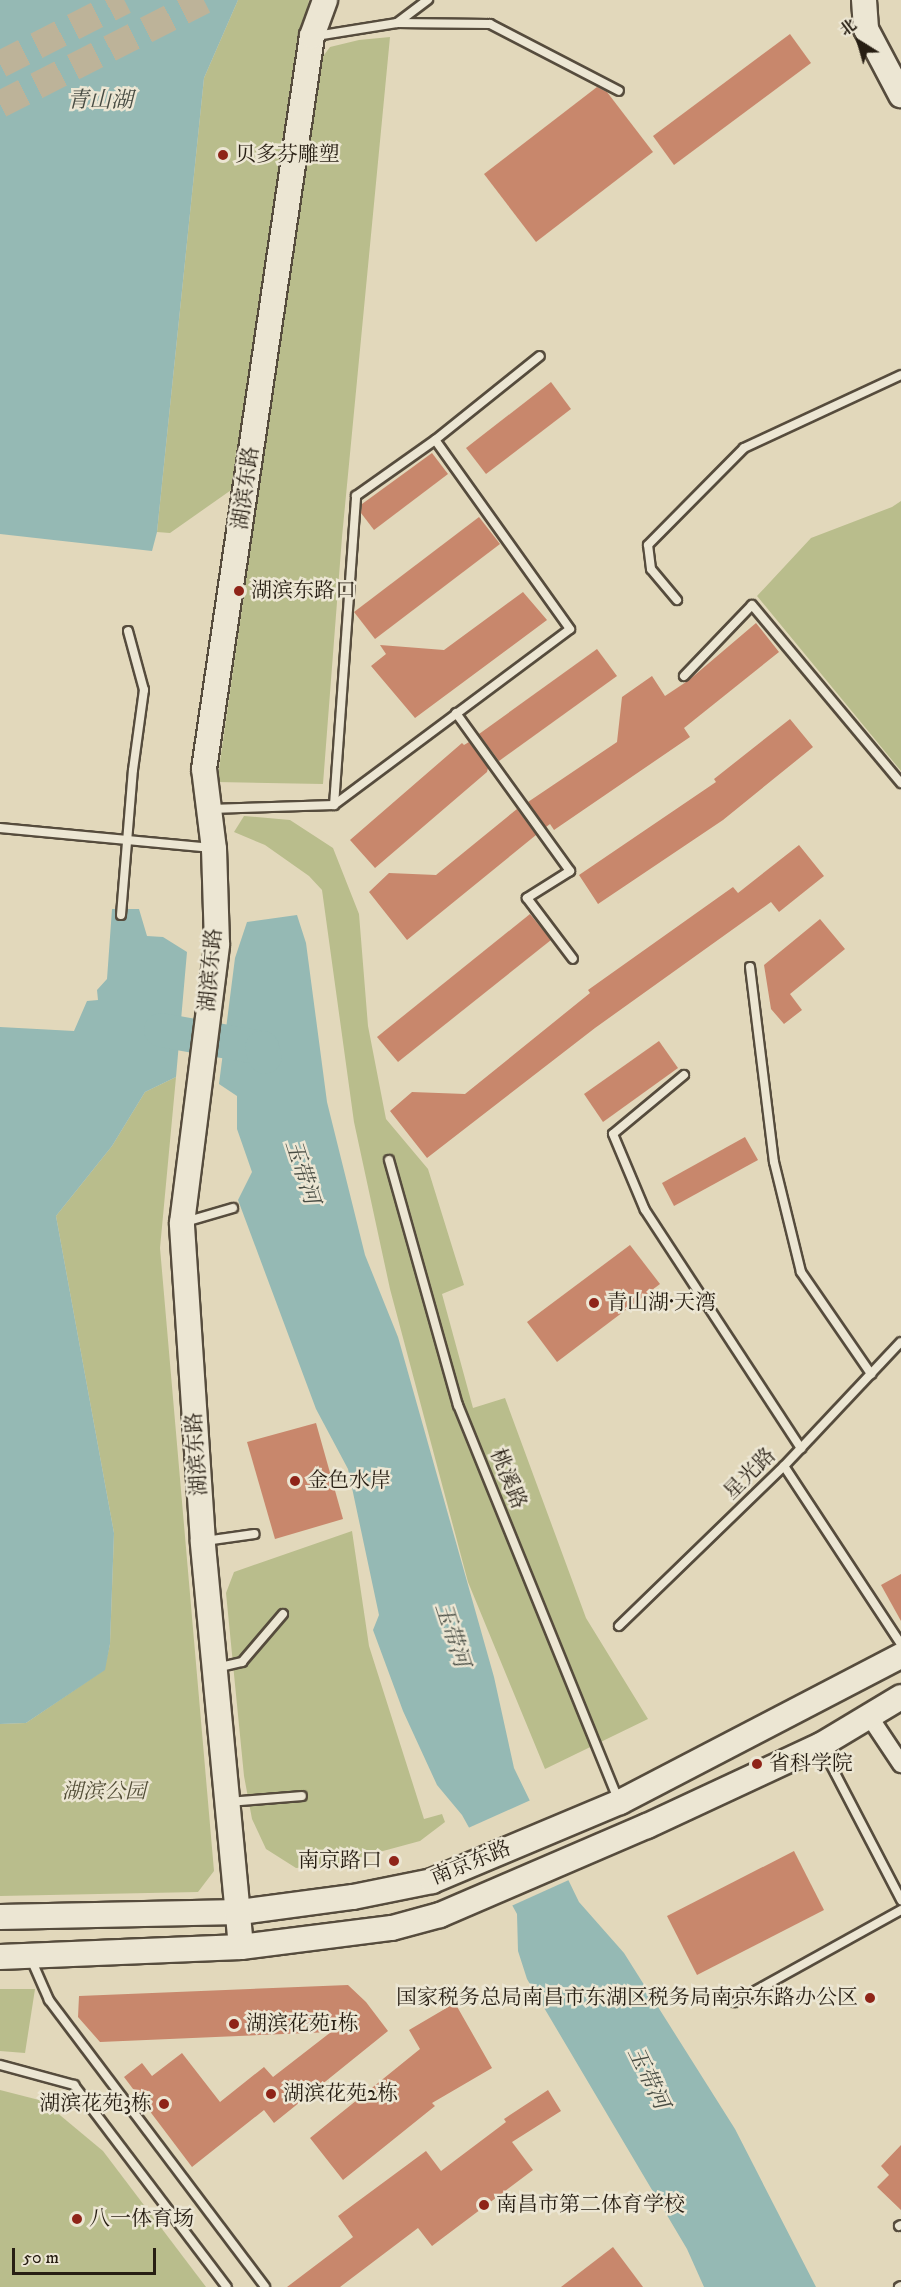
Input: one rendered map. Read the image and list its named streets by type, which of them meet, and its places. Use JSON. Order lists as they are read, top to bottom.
{
  "streets": {
    "street": ["湖滨东路", "南京东路"],
    "lane": ["星光路", "桃溪路"]
  },
  "crossings": [
    ["湖滨东路", "南京东路"],
    ["桃溪路", "南京东路"]
  ],
  "water": ["青山湖", "玉带河"],
  "parks": ["湖滨公园"],
  "places": [
    "贝多芬雕塑",
    "湖滨东路口",
    "青山湖·天湾",
    "金色水岸",
    "省科学院",
    "南京路口",
    "国家税务总局南昌市东湖区税务局南京东路办公区",
    "湖滨花苑1栋",
    "湖滨花苑2栋",
    "湖滨花苑3栋",
    "南昌市第二体育学校",
    "八一体育场"
  ],
  "scale_bar": "50 m",
  "north": "top left"
}
